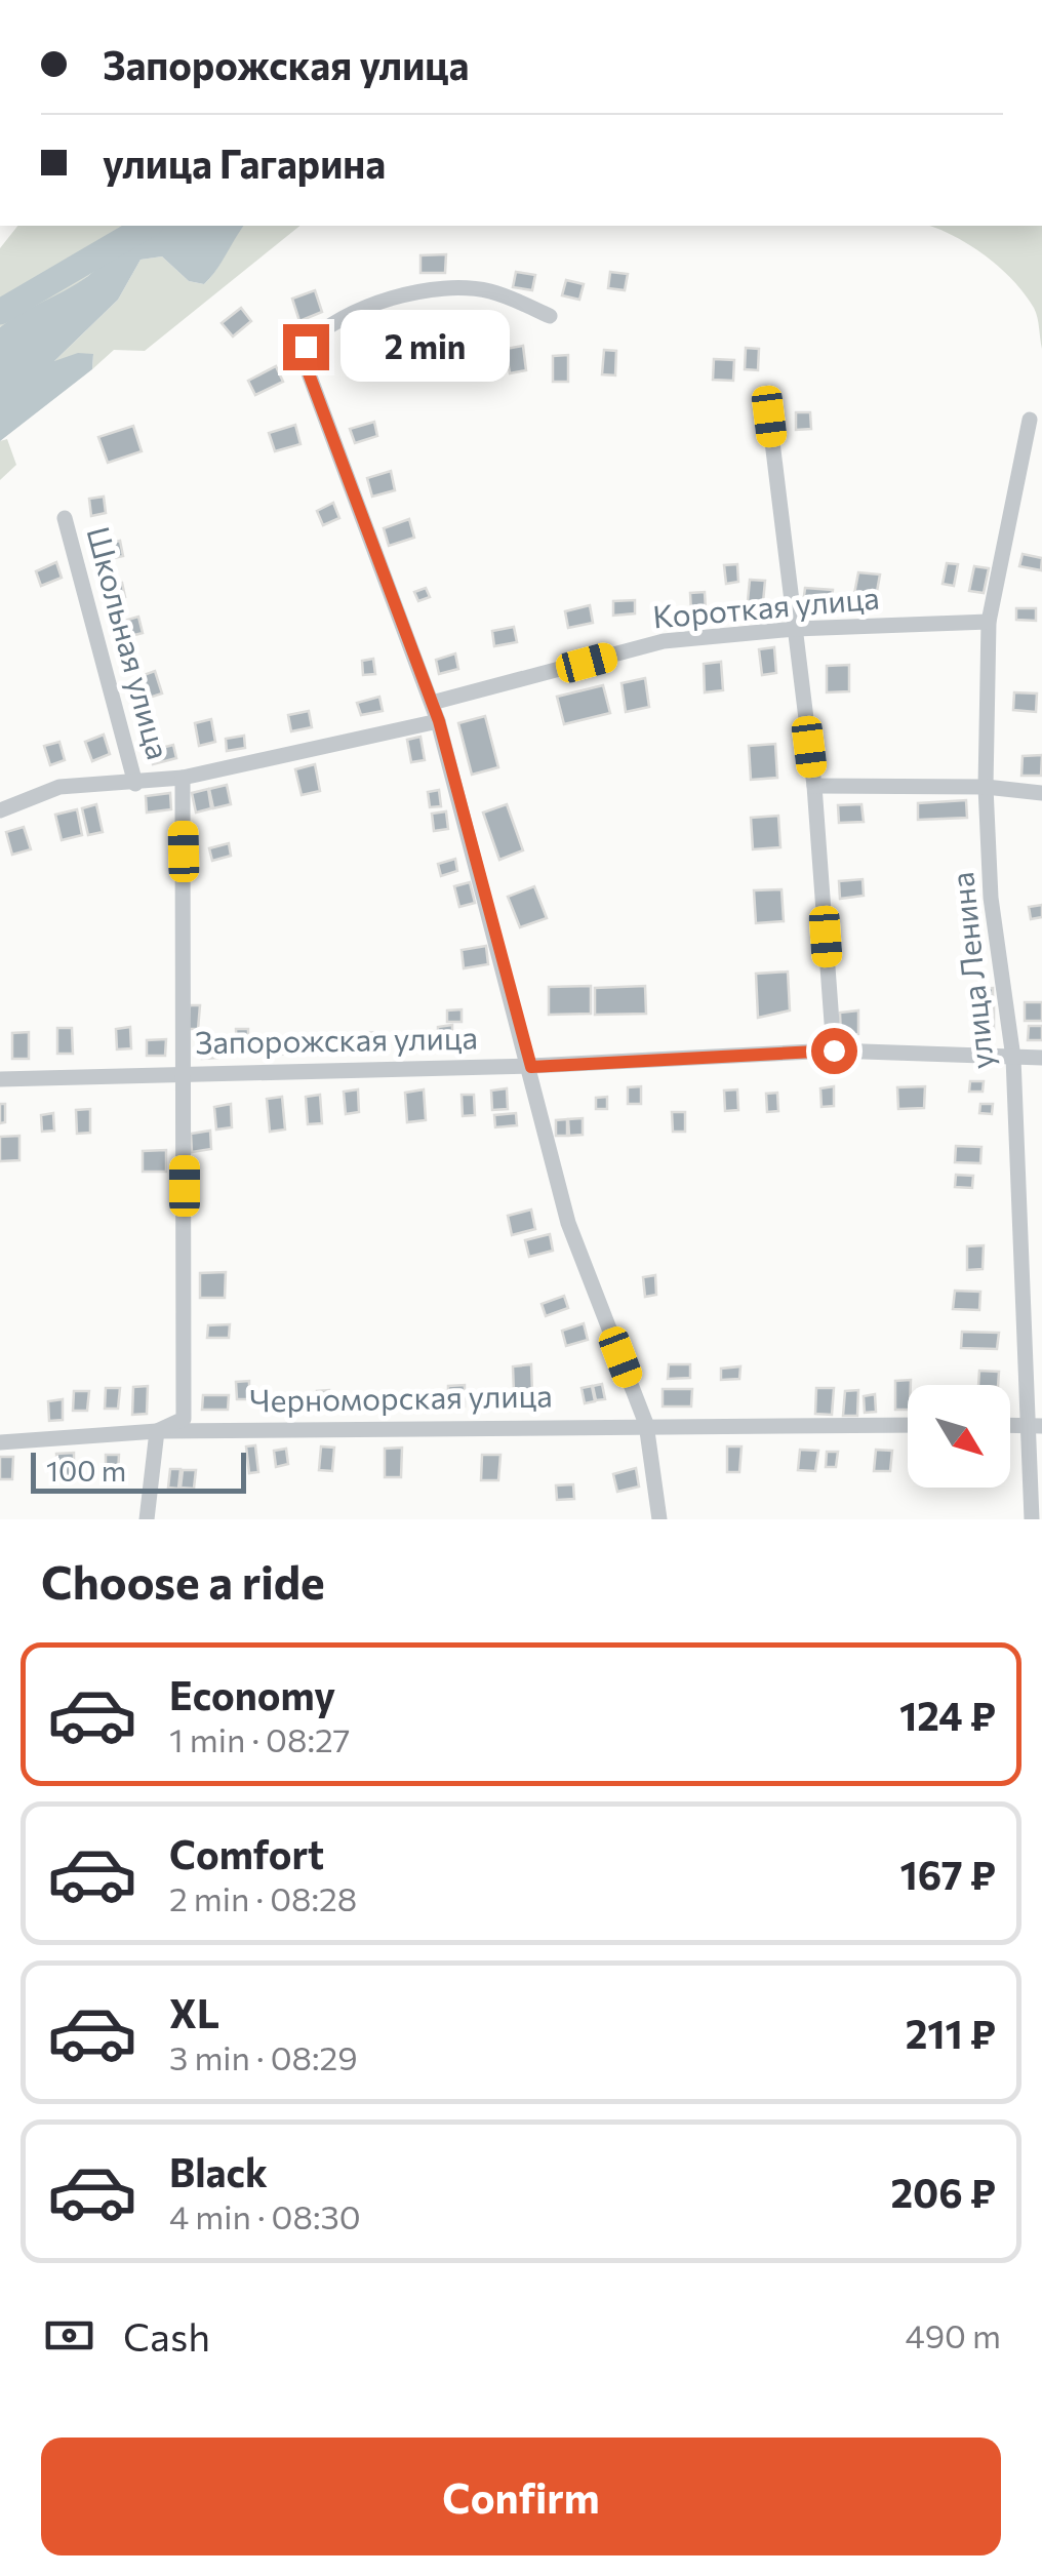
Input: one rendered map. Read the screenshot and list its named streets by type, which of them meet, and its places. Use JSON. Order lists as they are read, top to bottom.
{
  "streets": {
    "street": [
      "Короткая улица",
      "Школьная улица",
      "улица Ленина",
      "Запорожская улица",
      "Черноморская улица"
    ]
  },
  "crossings": [
    ["Короткая улица", "улица Ленина"],
    ["Школьная улица", "Запорожская улица"],
    ["Школьная улица", "Черноморская улица"],
    ["улица Ленина", "Запорожская улица"]
  ],
  "scale_bar": "100 m",
  "north": "bottom right",
  "page": {
    "banner": ["Запорожская улица", "улица Гагарина"],
    "bubble": "2 min",
    "scale": "100 m",
    "heading": "Choose a ride",
    "list": [
      {
        "name": "Economy",
        "note": "1 min · 08:27",
        "value": "124 ₽"
      },
      {
        "name": "Comfort",
        "note": "2 min · 08:28",
        "value": "167 ₽"
      },
      {
        "name": "XL",
        "note": "3 min · 08:29",
        "value": "211 ₽"
      },
      {
        "name": "Black",
        "note": "4 min · 08:30",
        "value": "206 ₽"
      }
    ],
    "pay": ["Cash", "490 m"],
    "buttons": "Confirm"
  }
}
